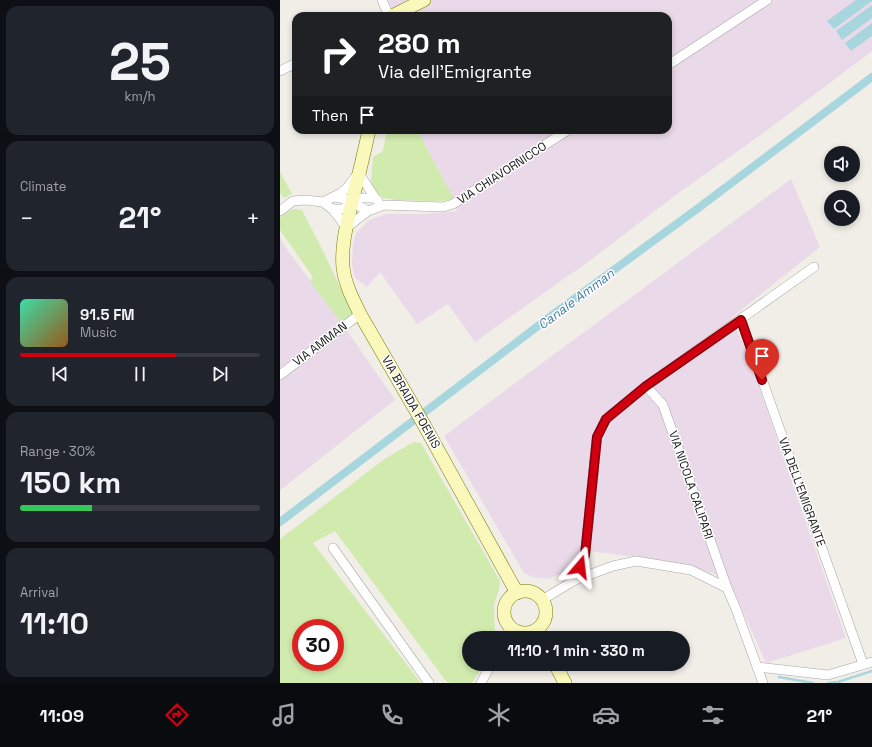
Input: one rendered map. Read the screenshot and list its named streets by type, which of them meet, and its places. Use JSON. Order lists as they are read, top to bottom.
{
  "streets": {
    "street": [
      "VIA CHIAVORNICCO",
      "VIA AMMAN",
      "VIA BRAIDA FOENIS",
      "VIA NICOLA CALIPARI",
      "VIA DELL'EMIGRANTE"
    ]
  },
  "crossings": [
    ["VIA CHIAVORNICCO", "VIA BRAIDA FOENIS"],
    ["VIA AMMAN", "VIA BRAIDA FOENIS"],
    ["VIA NICOLA CALIPARI", "VIA DELL'EMIGRANTE"]
  ],
  "water": ["Canale Amman"],
  "page": {
    "tile": [
      ["25", "km/h"],
      "Climate",
      ["Range · 30%", "150 km"],
      ["Arrival", "11:10"]
    ],
    "turn": ["280 m", "Via dell'Emigrante"],
    "then": "Then",
    "heat": ["−", "21°", "+"],
    "song": ["91.5 FM", "Music"],
    "limit": "30",
    "trip": "11:10 · 1 min · 330 m",
    "tabs": ["11:09", "21°"]
  }
}
